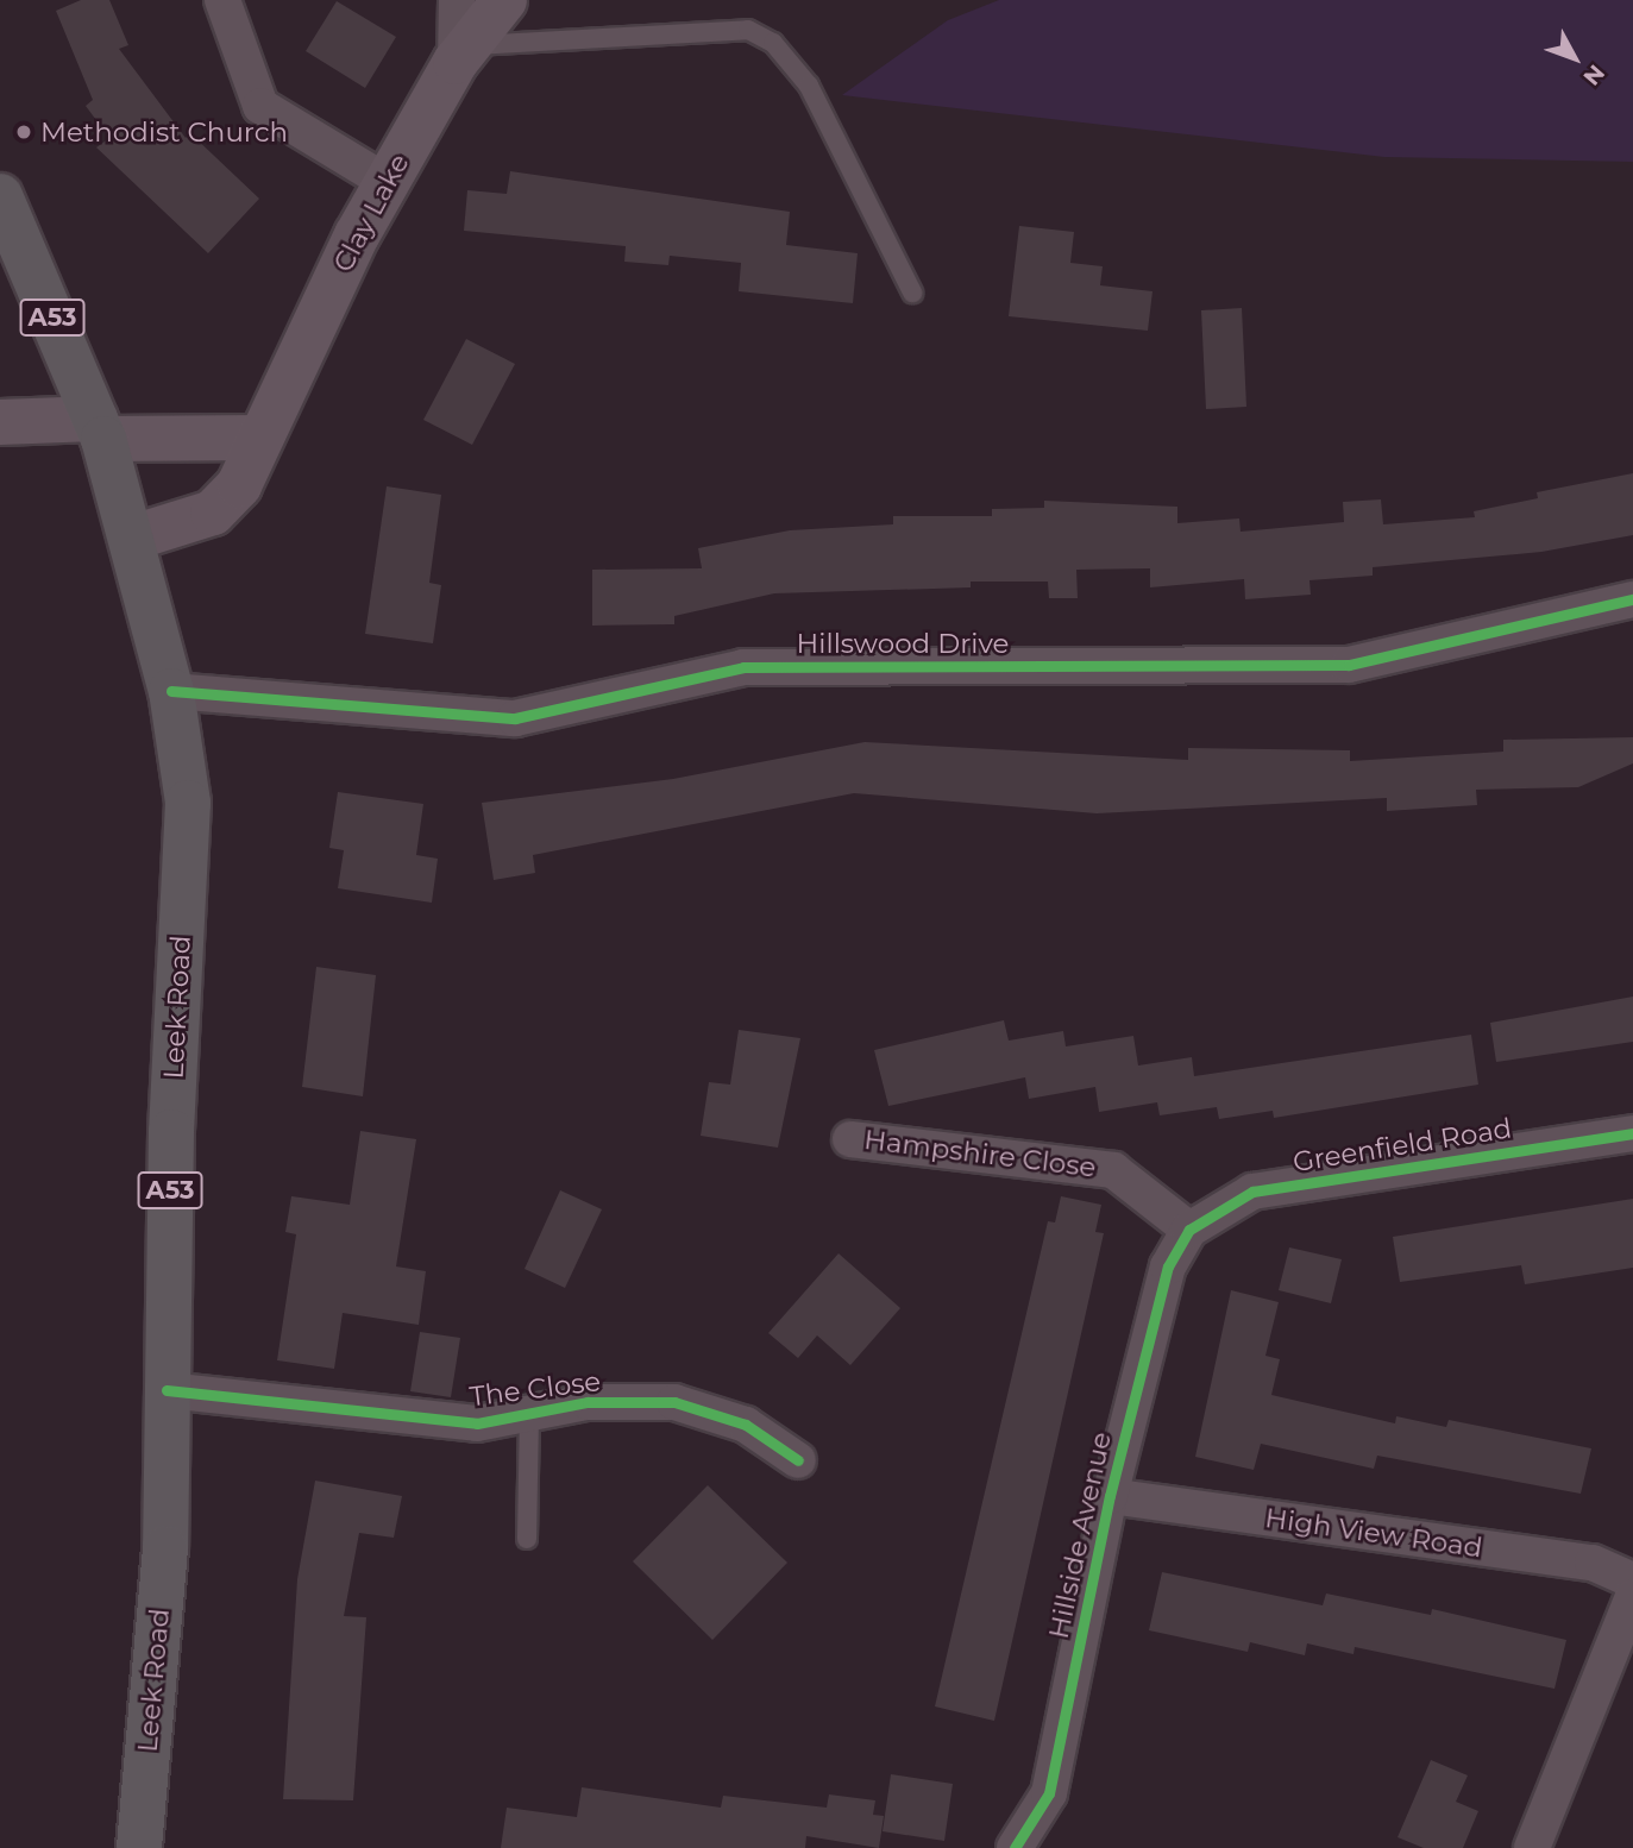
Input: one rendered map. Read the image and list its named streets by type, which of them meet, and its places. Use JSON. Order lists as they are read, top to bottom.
{
  "streets": {
    "highway": ["A53", "Leek Road"],
    "main road": ["Clay Lake"],
    "street": [
      "Hillswood Drive",
      "Greenfield Road",
      "Hampshire Close",
      "The Close",
      "High View Road",
      "Hillside Avenue"
    ]
  },
  "crossings": [
    ["Clay Lake", "Leek Road"],
    ["Hillswood Drive", "Leek Road"],
    ["Leek Road", "The Close"],
    ["Greenfield Road", "Hampshire Close"],
    ["Greenfield Road", "Hillside Avenue"],
    ["Hampshire Close", "Hillside Avenue"],
    ["High View Road", "Hillside Avenue"]
  ],
  "places": ["Methodist Church"],
  "north": "bottom right"
}
